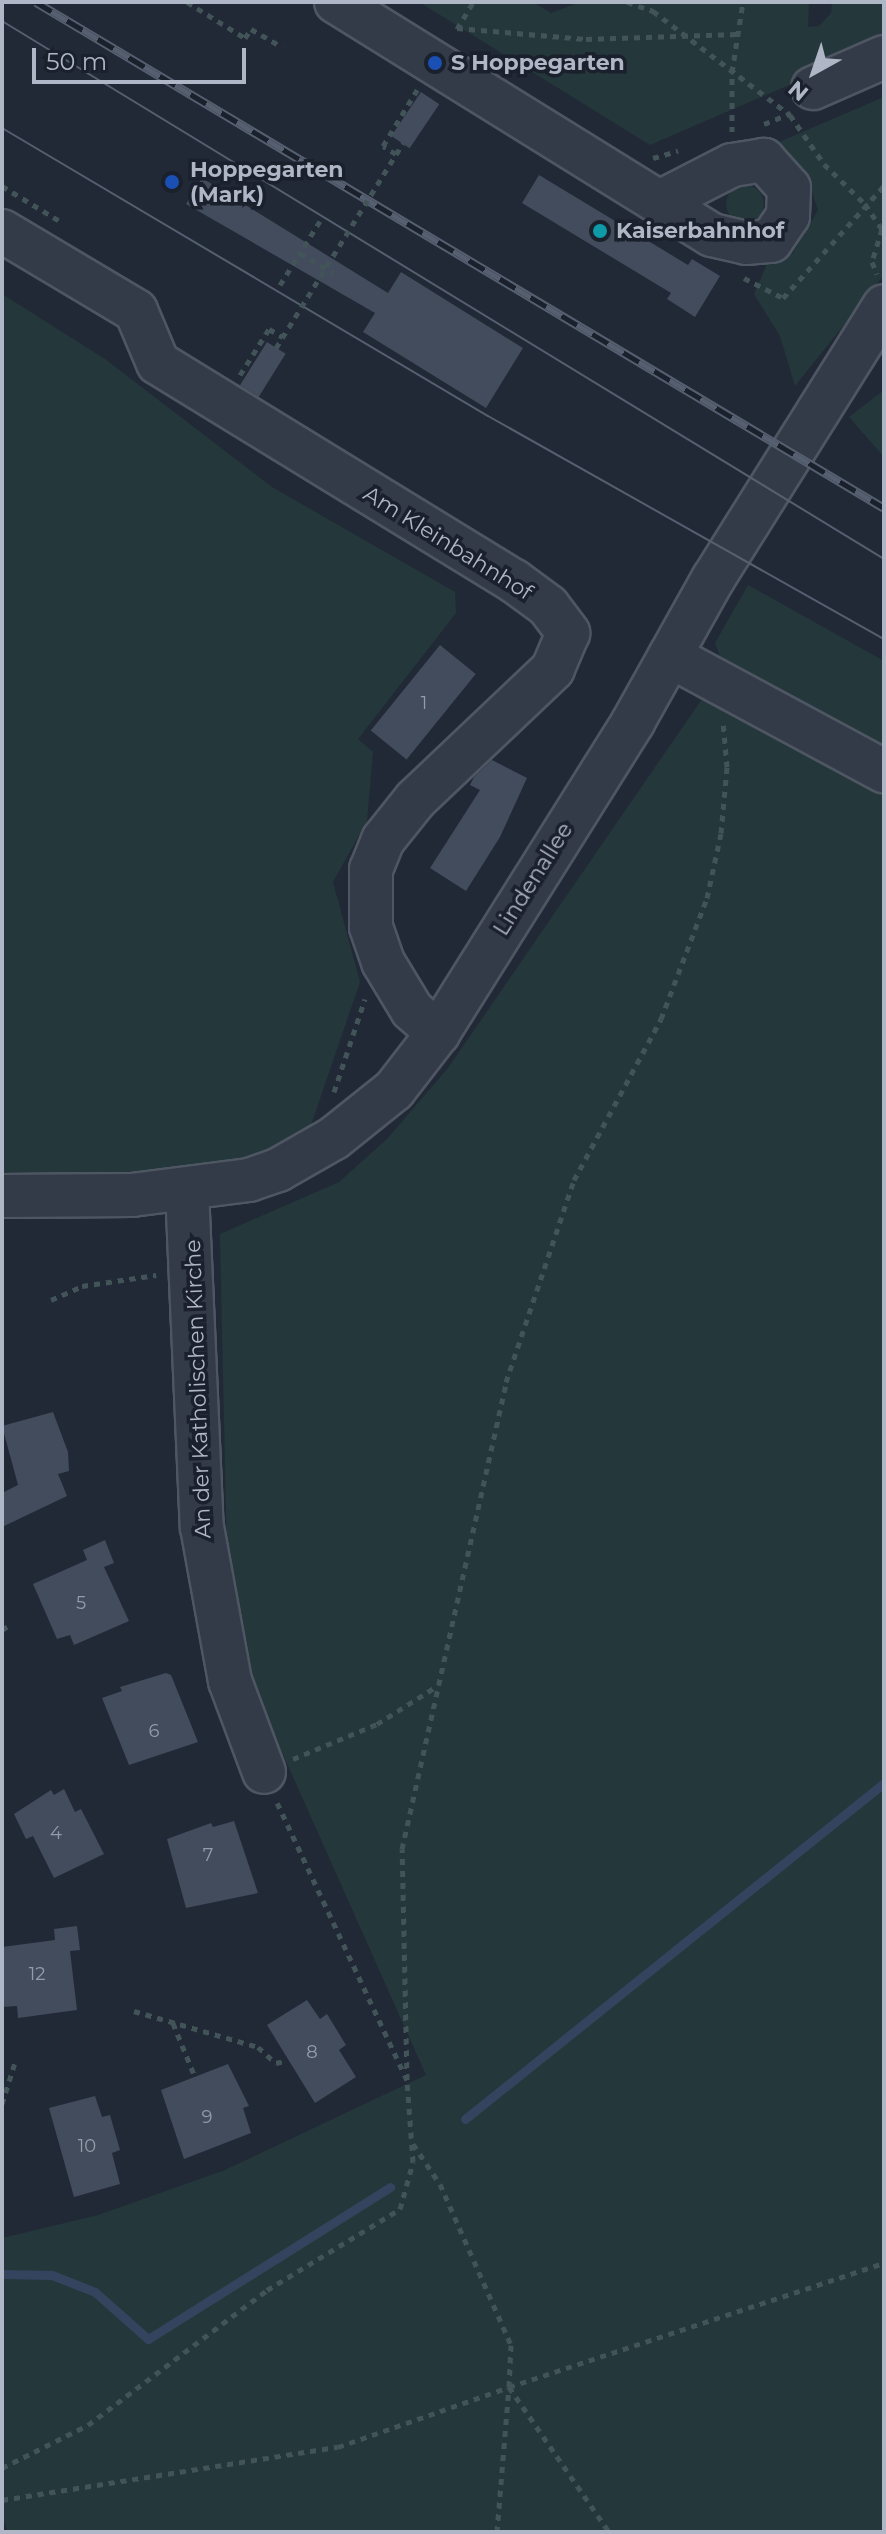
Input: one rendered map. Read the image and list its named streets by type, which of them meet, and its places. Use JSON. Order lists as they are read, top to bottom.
{
  "streets": {
    "street": ["Am Kleinbahnhof", "Lindenallee", "An der Katholischen Kirche"]
  },
  "crossings": [
    ["Am Kleinbahnhof", "Lindenallee"],
    ["Lindenallee", "An der Katholischen Kirche"]
  ],
  "places": ["S Hoppegarten", "Hoppegarten (Mark)", "Kaiserbahnhof"],
  "house_numbers": [
    "1",
    "5",
    "6",
    "4",
    "7",
    "12",
    "8",
    "9",
    "10"
  ],
  "scale_bar": "50 m",
  "north": "bottom left"
}
